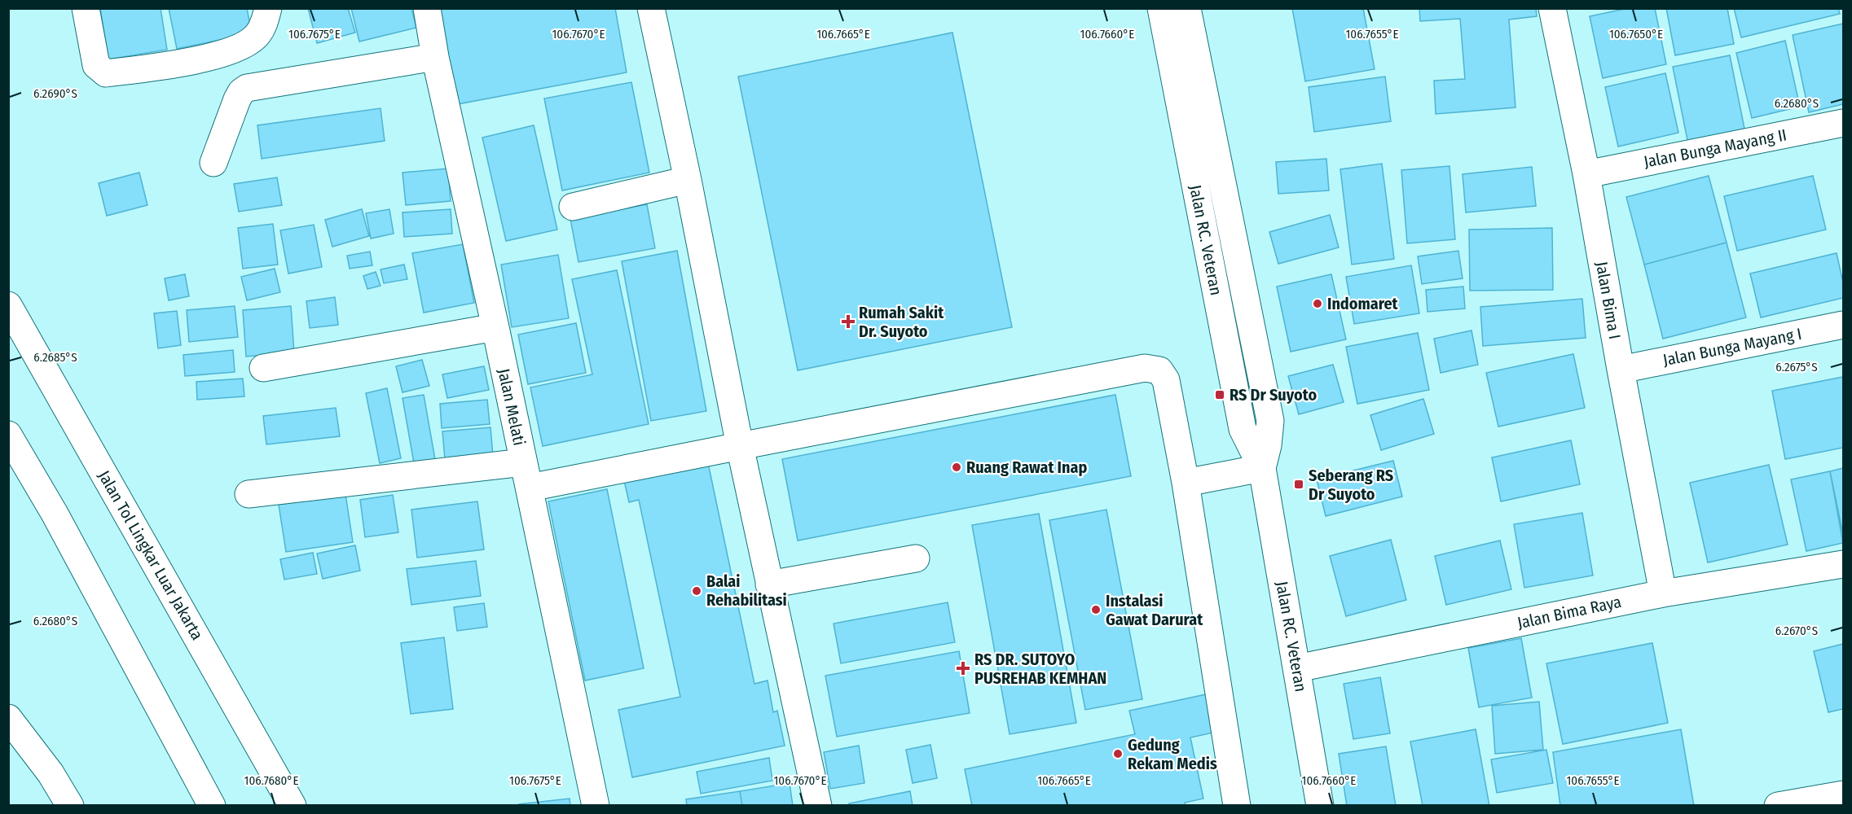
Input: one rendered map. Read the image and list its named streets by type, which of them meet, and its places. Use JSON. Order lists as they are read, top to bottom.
{
  "streets": {
    "main road": [
      "Jalan Bunga Mayang II",
      "Jalan RC. Veteran",
      "Jalan Bima I",
      "Jalan Bunga Mayang I",
      "Jalan Melati",
      "Jalan Tol Lingkar Luar Jakarta",
      "Jalan Bima Raya"
    ]
  },
  "crossings": [
    ["Jalan Bunga Mayang II", "Jalan Bima I"],
    ["Jalan RC. Veteran", "Jalan Bima Raya"],
    ["Jalan Bima I", "Jalan Bunga Mayang I"],
    ["Jalan Bima I", "Jalan Bima Raya"]
  ],
  "places": {
    "other": [
      "Indomaret",
      "Ruang Rawat Inap",
      "Balai Rehabilitasi",
      "Instalasi Gawat Darurat",
      "Gedung Rekam Medis"
    ],
    "health": ["Rumah Sakit Dr. Suyoto", "RS DR. SUTOYO PUSREHAB KEMHAN"],
    "transit": ["RS Dr Suyoto", "Seberang RS Dr Suyoto"]
  },
  "coordinates": [
    "106.7675°E",
    "106.7670°E",
    "106.7665°E",
    "106.7660°E",
    "106.7655°E",
    "106.7650°E",
    "6.2690°S",
    "6.2680°S",
    "6.2685°S",
    "6.2675°S",
    "6.2670°S",
    "106.7680°E"
  ]
}
